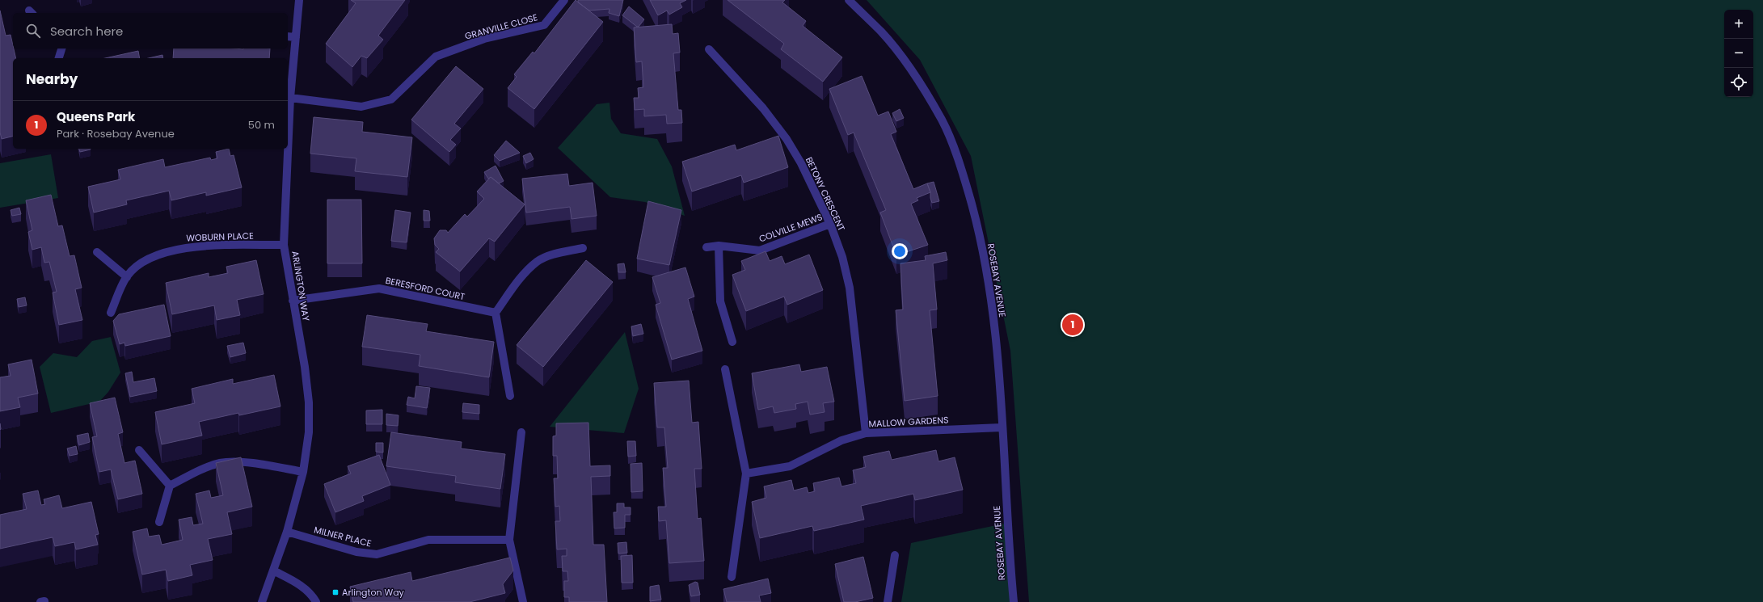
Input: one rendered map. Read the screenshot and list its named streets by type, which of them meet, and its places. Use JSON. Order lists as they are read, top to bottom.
{
  "streets": {
    "street": [
      "GRANVILLE CLOSE",
      "BETONY CRESCENT",
      "COLVILLE MEWS",
      "WOBURN PLACE",
      "ROSEBAY AVENUE",
      "ARLINGTON WAY",
      "BERESFORD COURT",
      "MALLOW GARDENS",
      "MILNER PLACE"
    ]
  },
  "crossings": [
    ["GRANVILLE CLOSE", "ARLINGTON WAY"],
    ["BETONY CRESCENT", "COLVILLE MEWS"],
    ["BETONY CRESCENT", "MALLOW GARDENS"],
    ["WOBURN PLACE", "ARLINGTON WAY"],
    ["ROSEBAY AVENUE", "MALLOW GARDENS"],
    ["ARLINGTON WAY", "BERESFORD COURT"],
    ["ARLINGTON WAY", "MILNER PLACE"]
  ],
  "places": {
    "transit": ["Arlington Way"]
  },
  "page": {
    "map_buttons": ["+", "−"],
    "search": "Search here",
    "heading": "Nearby",
    "list": [
      {
        "mark": "1",
        "name": "Queens Park",
        "note": "Park · Rosebay Avenue",
        "value": "50 m"
      }
    ],
    "pins": "1"
  }
}
